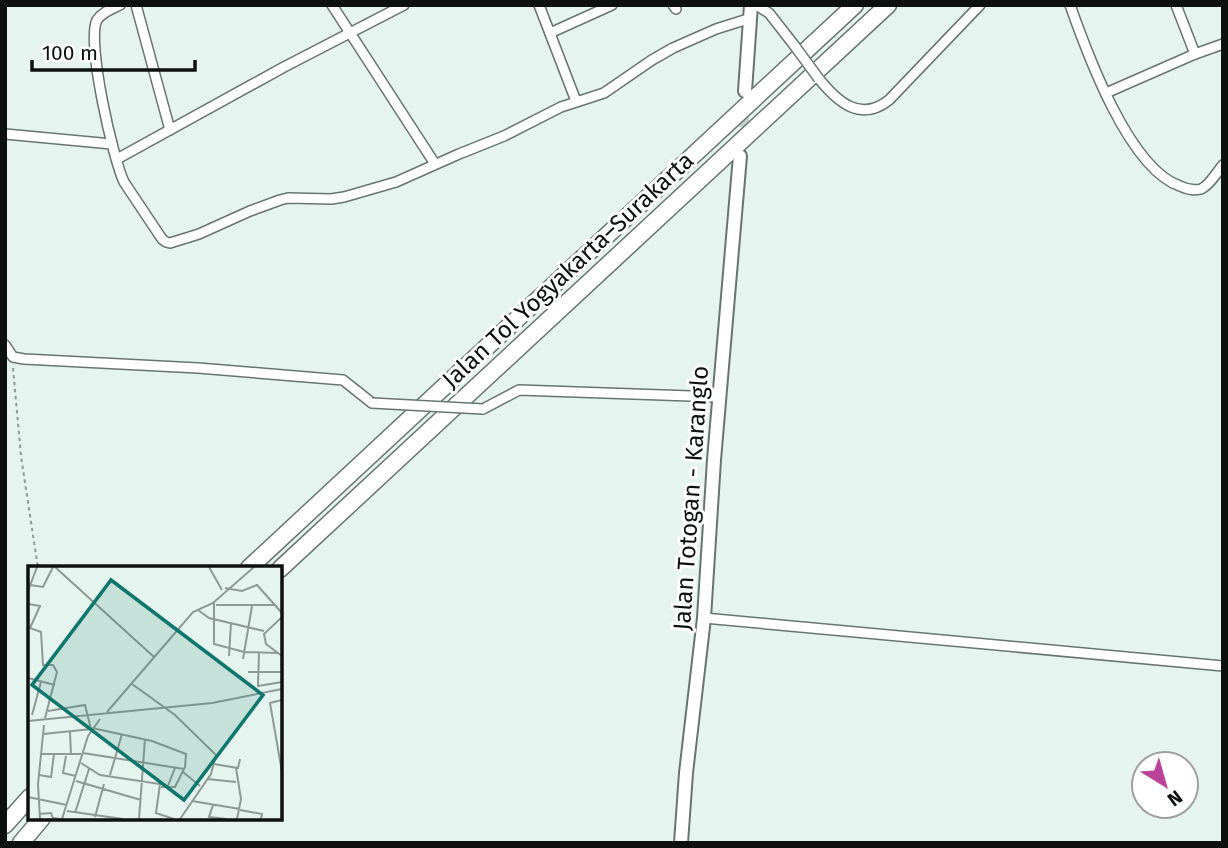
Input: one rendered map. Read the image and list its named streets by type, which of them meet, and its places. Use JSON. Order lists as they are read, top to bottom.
{
  "streets": {
    "highway": ["Jalan Tol Yogyakarta–Surakarta"],
    "main road": ["Jalan Totogan - Karanglo"]
  },
  "scale_bar": "100 m",
  "north": "bottom right"
}
